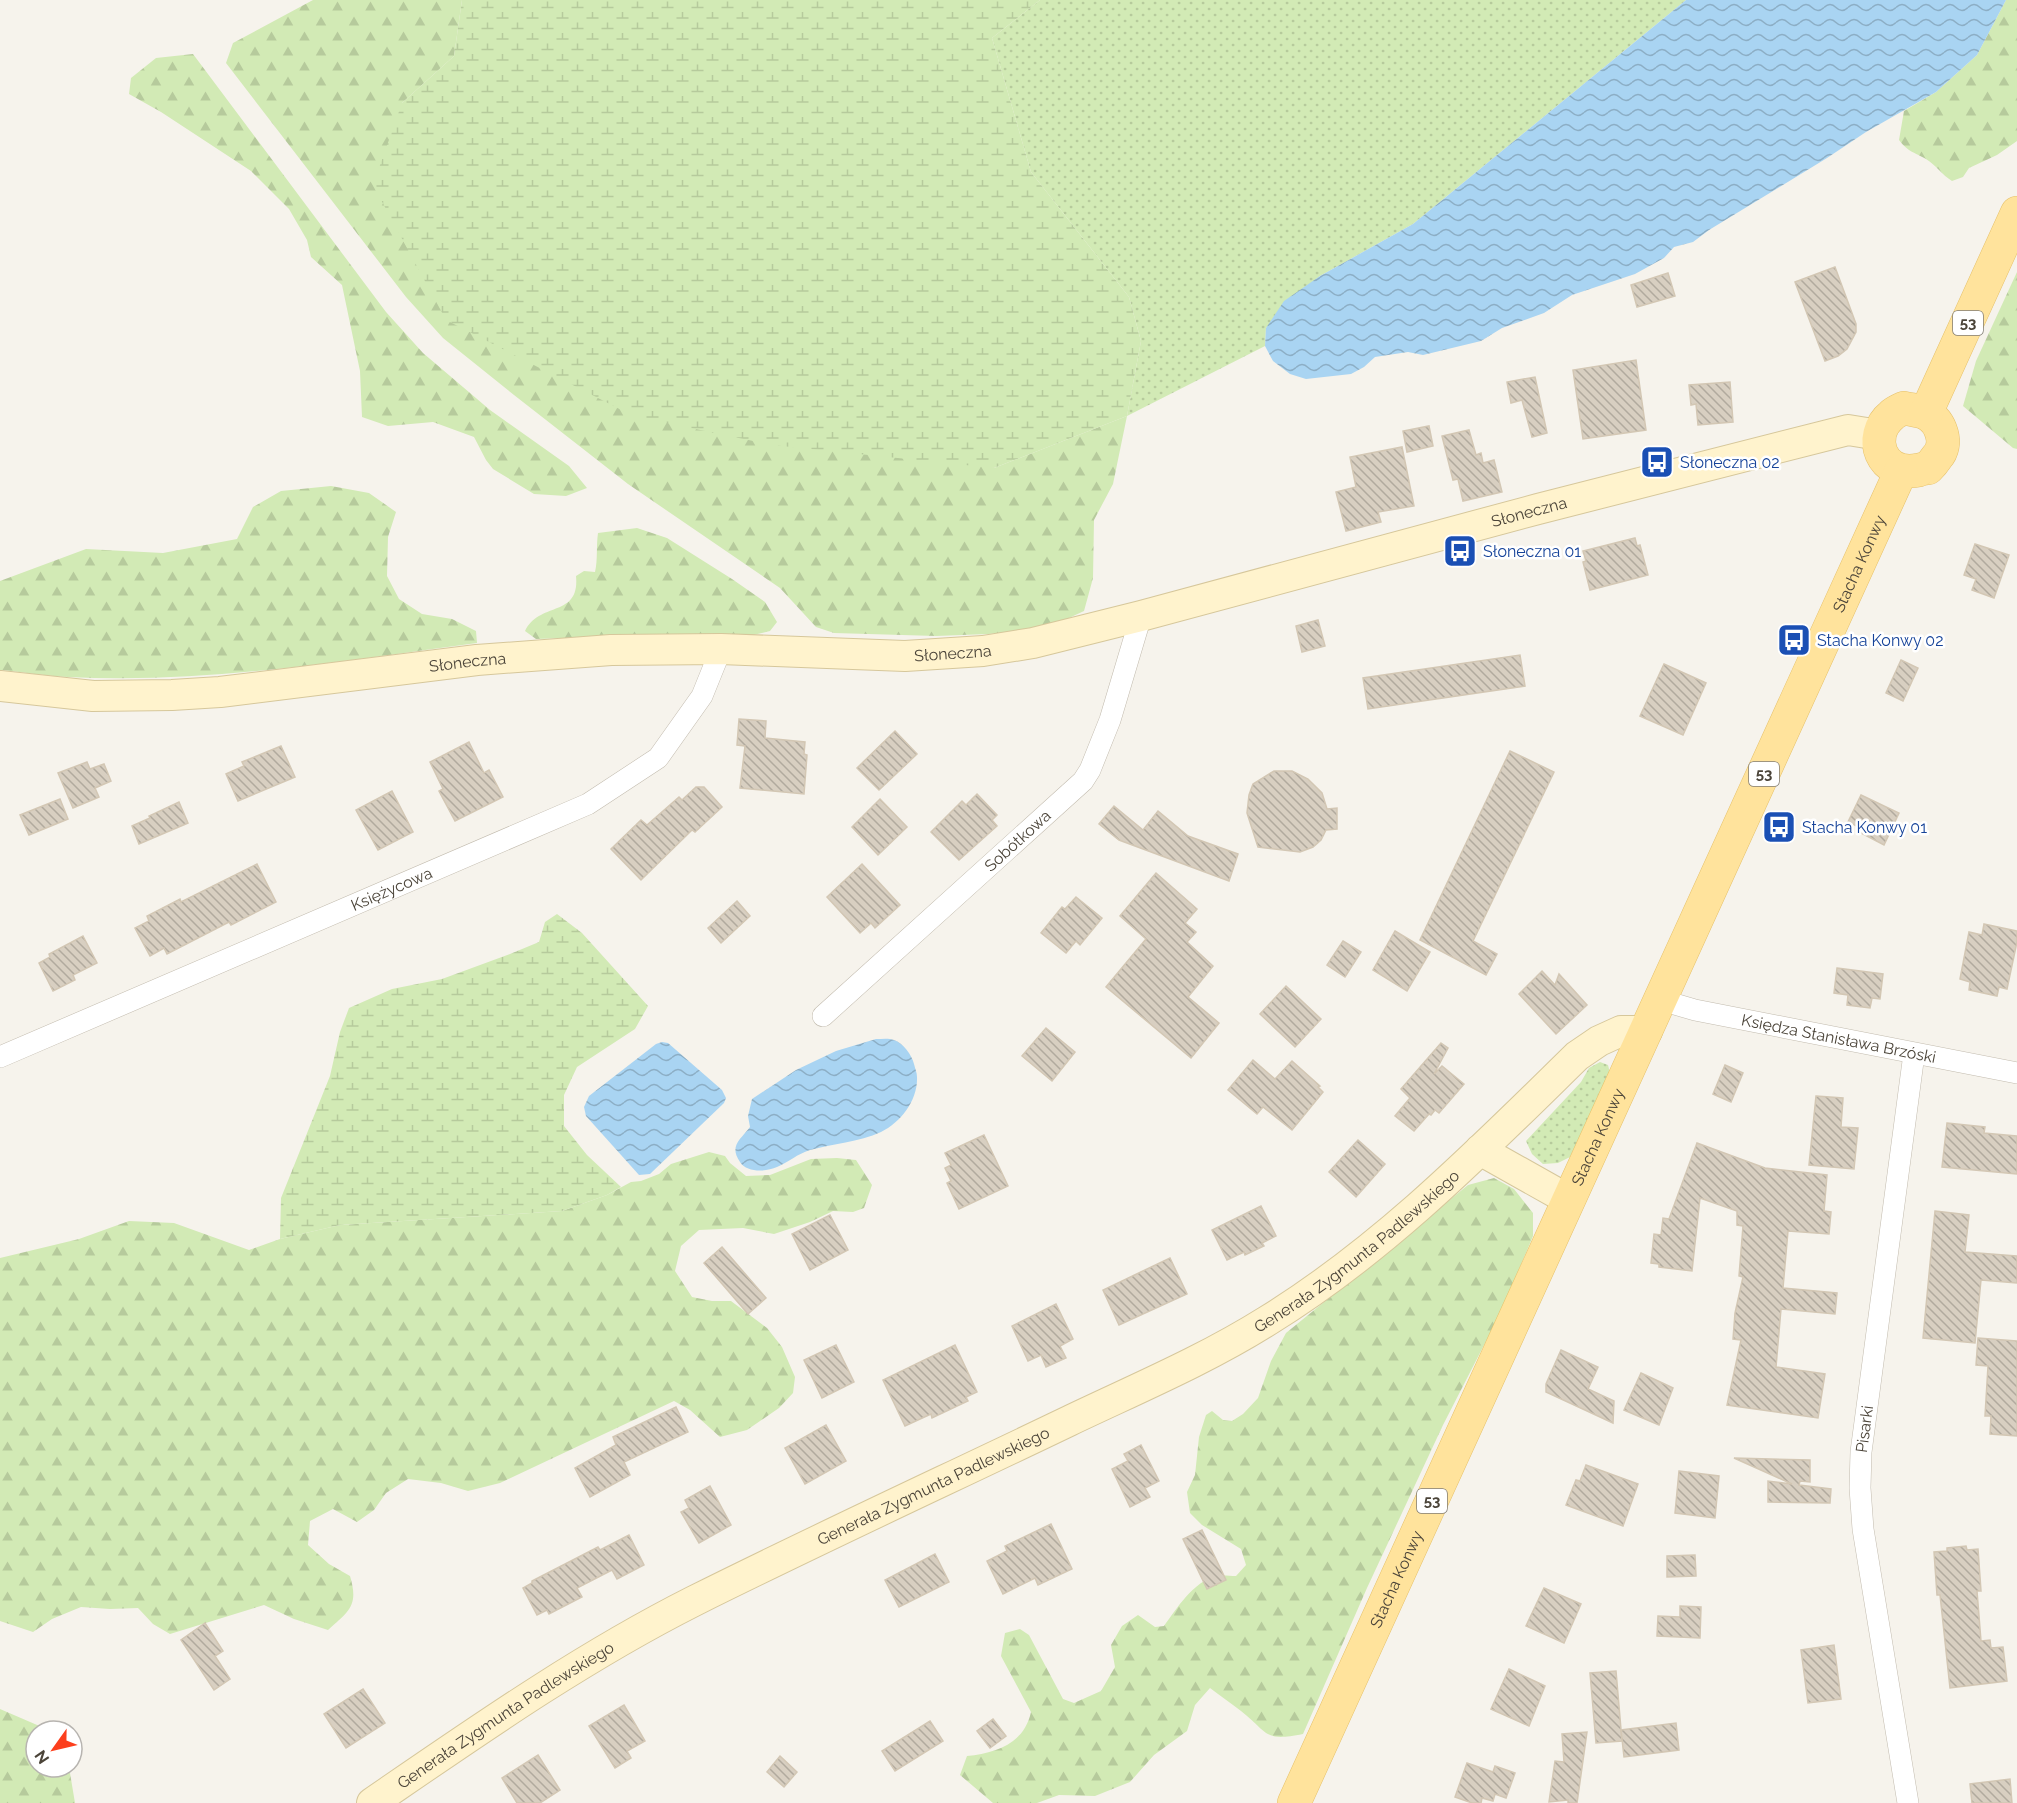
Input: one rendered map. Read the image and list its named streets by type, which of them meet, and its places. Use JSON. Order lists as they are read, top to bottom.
{
  "streets": {
    "main road": ["53", "Stacha Konwy"],
    "street": [
      "Słoneczna",
      "Sobótkowa",
      "Księżycowa",
      "Księdza Stanisława Brzóski",
      "Generała Zygmunta Padlewskiego",
      "Pisarki"
    ]
  },
  "crossings": [
    ["53", "Słoneczna"],
    ["53", "Stacha Konwy"],
    ["Słoneczna", "Stacha Konwy"],
    ["Słoneczna", "Sobótkowa"],
    ["Słoneczna", "Księżycowa"],
    ["Stacha Konwy", "Księdza Stanisława Brzóski"],
    ["Stacha Konwy", "Generała Zygmunta Padlewskiego"],
    ["Księdza Stanisława Brzóski", "Pisarki"]
  ],
  "places": {
    "bus stop": [
      "Słoneczna 02",
      "Słoneczna 01",
      "Stacha Konwy 02",
      "Stacha Konwy 01"
    ]
  },
  "north": "bottom left"
}
